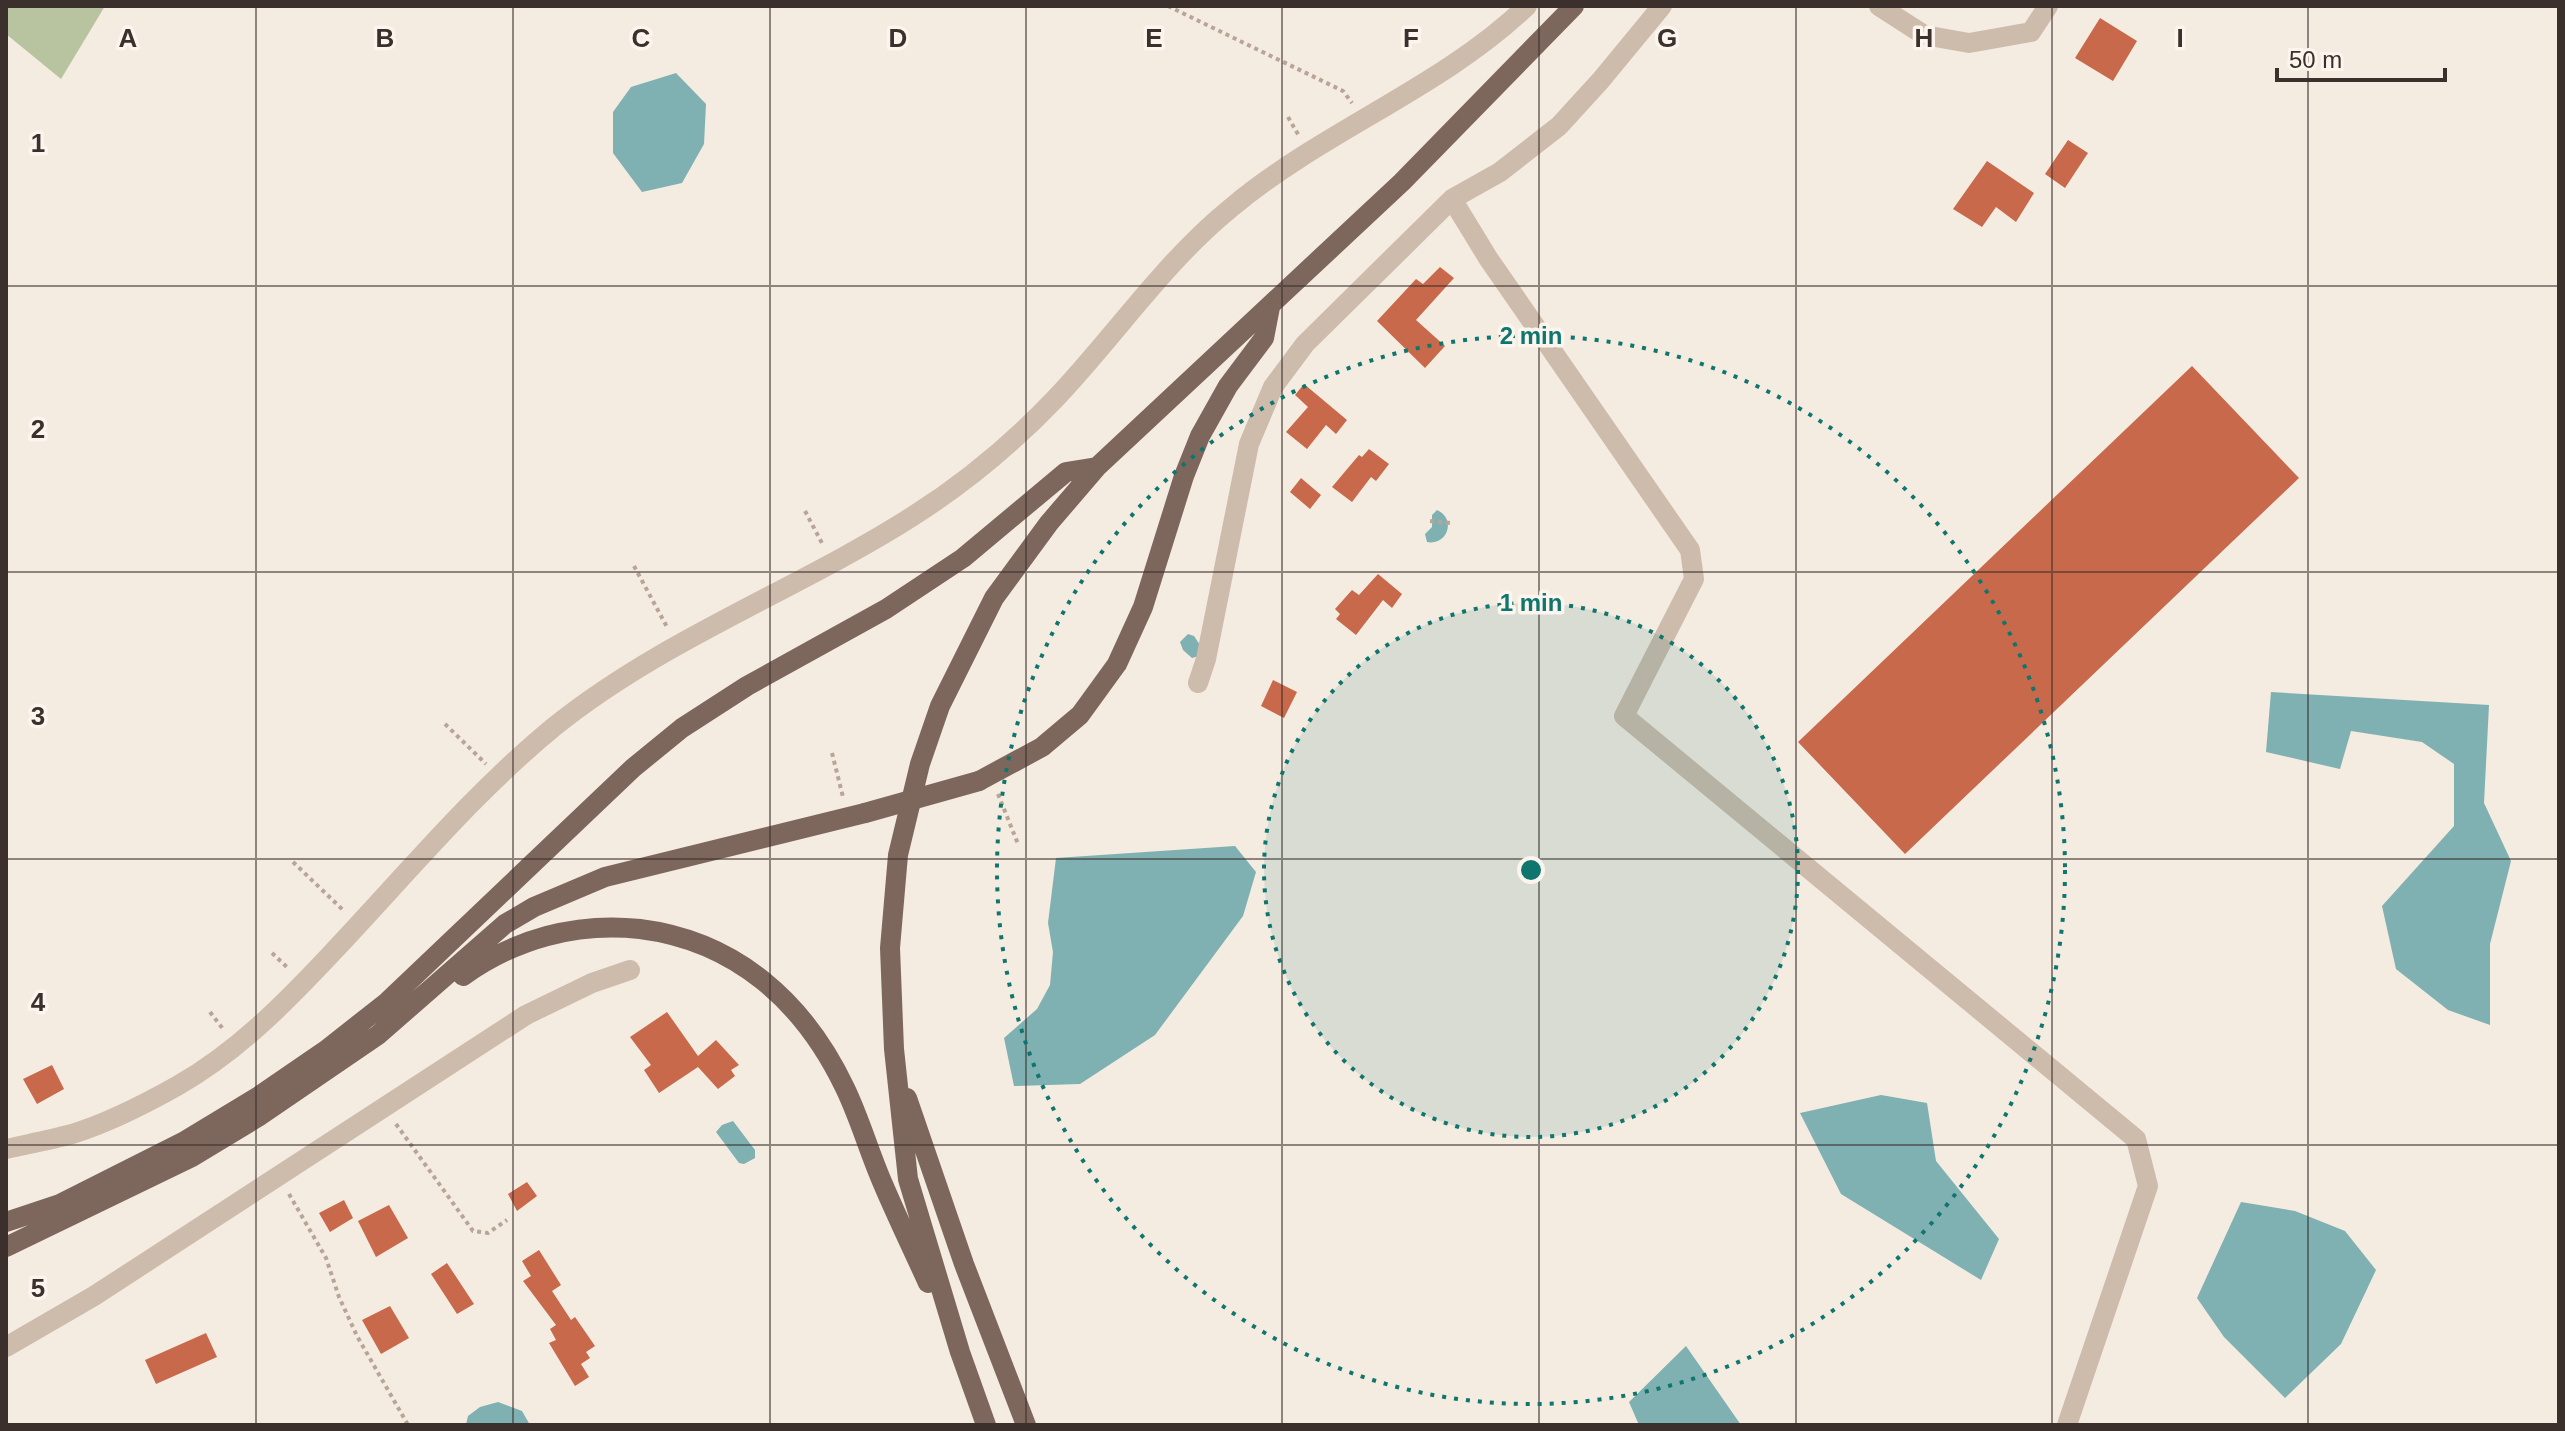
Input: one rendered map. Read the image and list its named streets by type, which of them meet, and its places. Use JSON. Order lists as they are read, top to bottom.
{
  "scale_bar": "50 m",
  "grid": {
    "columns": [
      "A",
      "B",
      "C",
      "D",
      "E",
      "F",
      "G",
      "H",
      "I"
    ],
    "rows": [
      "1",
      "2",
      "3",
      "4",
      "5"
    ]
  },
  "rings": ["2 min", "1 min"]
}
